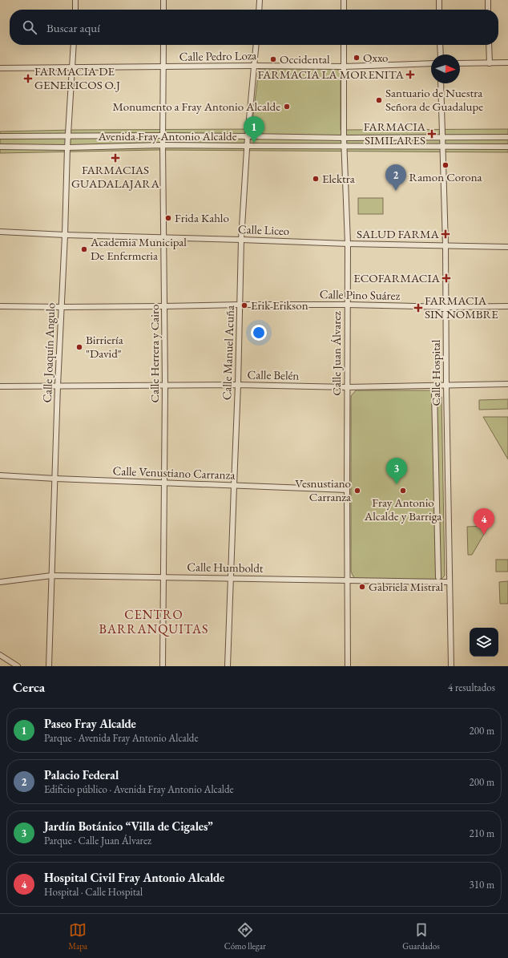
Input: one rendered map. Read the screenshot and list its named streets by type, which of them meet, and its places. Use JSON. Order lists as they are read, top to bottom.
{
  "streets": {
    "street": [
      "Calle Pedro Loza",
      "Avenida Fray Antonio Alcalde",
      "Calle Liceo",
      "Calle Pino Suárez",
      "Calle Joaquín Angulo",
      "Calle Manuel Acuña",
      "Calle Herrera y Cairo",
      "Calle Juan Álvarez",
      "Calle Hospital",
      "Calle Belén",
      "Calle Venustiano Carranza",
      "Calle Humboldt"
    ]
  },
  "crossings": [
    ["Calle Pedro Loza", "Calle Joaquín Angulo"],
    ["Calle Pedro Loza", "Calle Manuel Acuña"],
    ["Calle Pedro Loza", "Calle Herrera y Cairo"],
    ["Calle Pedro Loza", "Calle Juan Álvarez"],
    ["Avenida Fray Antonio Alcalde", "Calle Joaquín Angulo"],
    ["Avenida Fray Antonio Alcalde", "Calle Manuel Acuña"],
    ["Avenida Fray Antonio Alcalde", "Calle Herrera y Cairo"],
    ["Avenida Fray Antonio Alcalde", "Calle Juan Álvarez"],
    ["Avenida Fray Antonio Alcalde", "Calle Hospital"],
    ["Calle Liceo", "Calle Joaquín Angulo"],
    ["Calle Liceo", "Calle Manuel Acuña"],
    ["Calle Liceo", "Calle Herrera y Cairo"],
    ["Calle Liceo", "Calle Juan Álvarez"],
    ["Calle Liceo", "Calle Hospital"],
    ["Calle Pino Suárez", "Calle Joaquín Angulo"],
    ["Calle Pino Suárez", "Calle Manuel Acuña"],
    ["Calle Pino Suárez", "Calle Herrera y Cairo"],
    ["Calle Pino Suárez", "Calle Juan Álvarez"],
    ["Calle Pino Suárez", "Calle Hospital"],
    ["Calle Joaquín Angulo", "Calle Belén"],
    ["Calle Joaquín Angulo", "Calle Venustiano Carranza"],
    ["Calle Joaquín Angulo", "Calle Humboldt"],
    ["Calle Manuel Acuña", "Calle Belén"],
    ["Calle Manuel Acuña", "Calle Venustiano Carranza"],
    ["Calle Manuel Acuña", "Calle Humboldt"],
    ["Calle Herrera y Cairo", "Calle Belén"],
    ["Calle Herrera y Cairo", "Calle Venustiano Carranza"],
    ["Calle Herrera y Cairo", "Calle Humboldt"],
    ["Calle Juan Álvarez", "Calle Belén"],
    ["Calle Juan Álvarez", "Calle Venustiano Carranza"],
    ["Calle Juan Álvarez", "Calle Humboldt"],
    ["Calle Hospital", "Calle Belén"],
    ["Calle Hospital", "Calle Humboldt"]
  ],
  "districts": ["CENTRO BARRANQUITAS"],
  "places": {
    "other": [
      "Oxxo",
      "Occidental",
      "Santuario de Nuestra Señora de Guadalupe",
      "Monumento a Fray Antonio Alcalde",
      "Ramon Corona",
      "Elektra",
      "Frida Kahlo",
      "Academia Municipal De Enfermeria",
      "Erik Erikson",
      "Birriería \"David\"",
      "Vesnustiano Carranza",
      "Fray Antonio Alcalde y Barriga",
      "Gabriela Mistral"
    ],
    "health": [
      "FARMACIA LA MORENITA",
      "FARMACIA DE GENERICOS O.J",
      "FARMACIA SIMILARES",
      "FARMACIAS GUADALAJARA",
      "SALUD FARMA",
      "ECOFARMACIA",
      "FARMACIA SIN NOMBRE"
    ]
  },
  "north": "right",
  "page": {
    "search": "Buscar aquí",
    "pins": [
      "1",
      "2",
      "3",
      "4"
    ],
    "heading": ["Cerca", "4 resultados"],
    "list": [
      {
        "mark": "1",
        "name": "Paseo Fray Alcalde",
        "note": "Parque · Avenida Fray Antonio Alcalde",
        "value": "200 m"
      },
      {
        "mark": "2",
        "name": "Palacio Federal",
        "note": "Edificio público · Avenida Fray Antonio Alcalde",
        "value": "200 m"
      },
      {
        "mark": "3",
        "name": "Jardín Botánico “Villa de Cigales”",
        "note": "Parque · Calle Juan Álvarez",
        "value": "210 m"
      },
      {
        "mark": "4",
        "name": "Hospital Civil Fray Antonio Alcalde",
        "note": "Hospital · Calle Hospital",
        "value": "310 m"
      }
    ],
    "nav": ["Mapa", "Cómo llegar", "Guardados"]
  }
}
